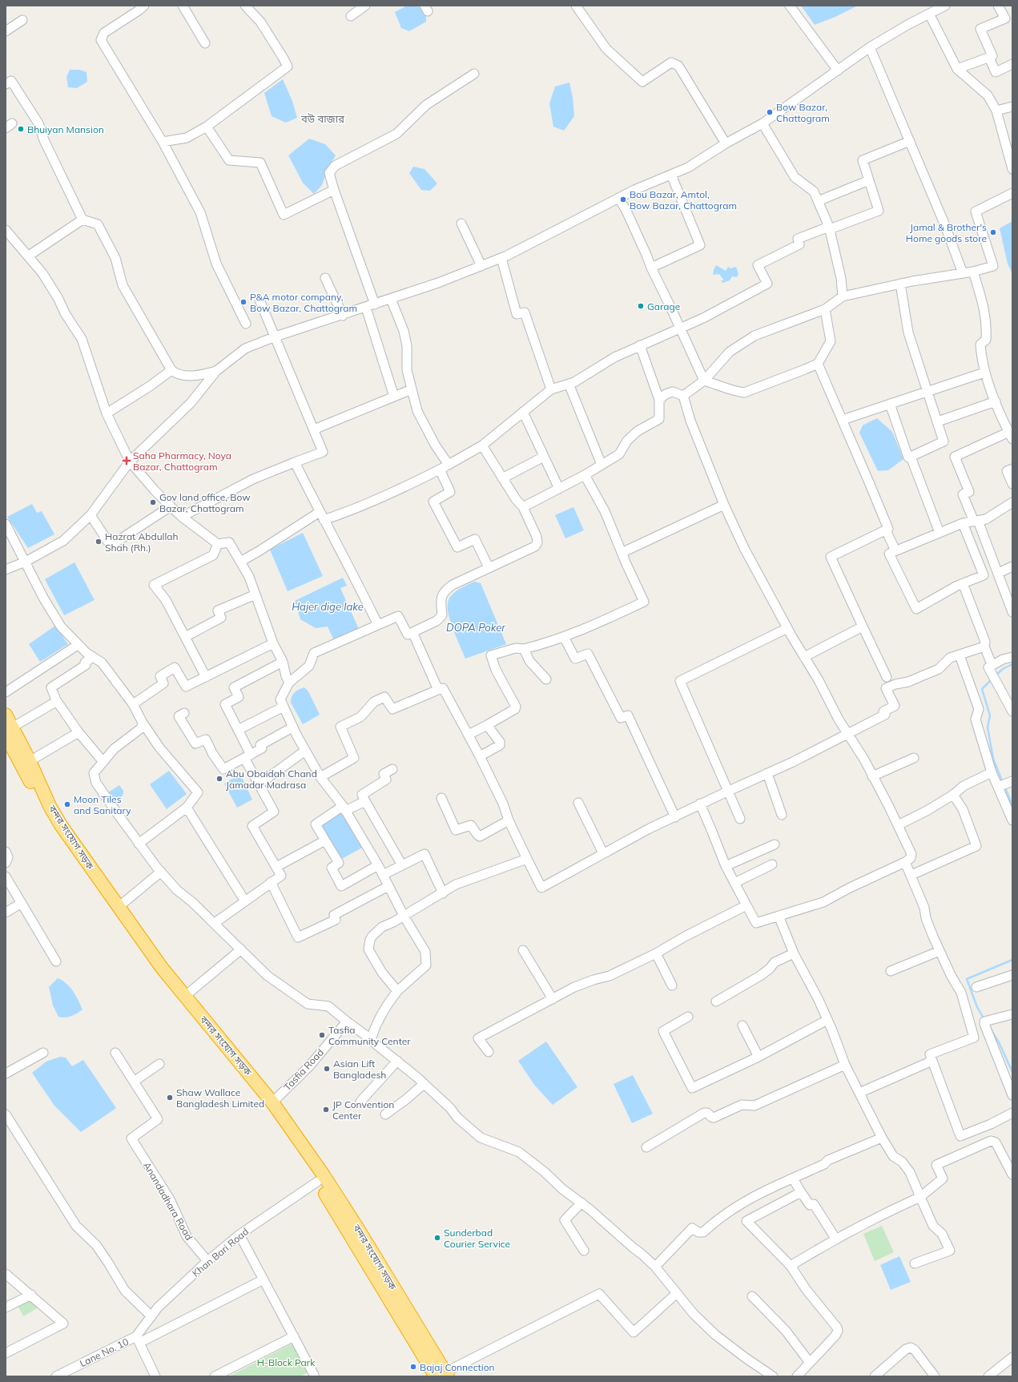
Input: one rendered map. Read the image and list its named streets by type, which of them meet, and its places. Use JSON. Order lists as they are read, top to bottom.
{
  "streets": {
    "highway": ["বন্দর সংযোগ সড়ক"],
    "street": [
      "Tasfia Road",
      "Anandadhara Road",
      "Khan Bari Road",
      "Lane No. 10"
    ]
  },
  "crossings": [
    ["বন্দর সংযোগ সড়ক", "Tasfia Road"],
    ["বন্দর সংযোগ সড়ক", "Khan Bari Road"],
    ["Anandadhara Road", "Khan Bari Road"],
    ["Khan Bari Road", "Lane No. 10"]
  ],
  "districts": ["বউ বাজার"],
  "water": ["Hajer dige lake", "DOPA Poker"],
  "parks": ["H-Block Park"],
  "places": {
    "other": [
      "Bow Bazar, Chattogram",
      "Bhuiyan Mansion",
      "Bou Bazar, Amtol, Bow Bazar, Chattogram",
      "Jamal & Brother's Home goods store",
      "P&A motor company, Bow Bazar, Chattogram",
      "Garage",
      "Gov land office, Bow Bazar, Chattogram",
      "Hazrat Abdullah Shah (Rh.)",
      "Abu Obaidah Chand Jamadar Madrasa",
      "Moon Tiles and Sanitary",
      "Tasfia Community Center",
      "Asian Lift Bangladesh",
      "Shaw Wallace Bangladesh Limited",
      "JP Convention Center",
      "Sunderbad Courier Service",
      "Bajaj Connection"
    ],
    "health": ["Saha Pharmacy, Noya Bazar, Chattogram"]
  }
}
